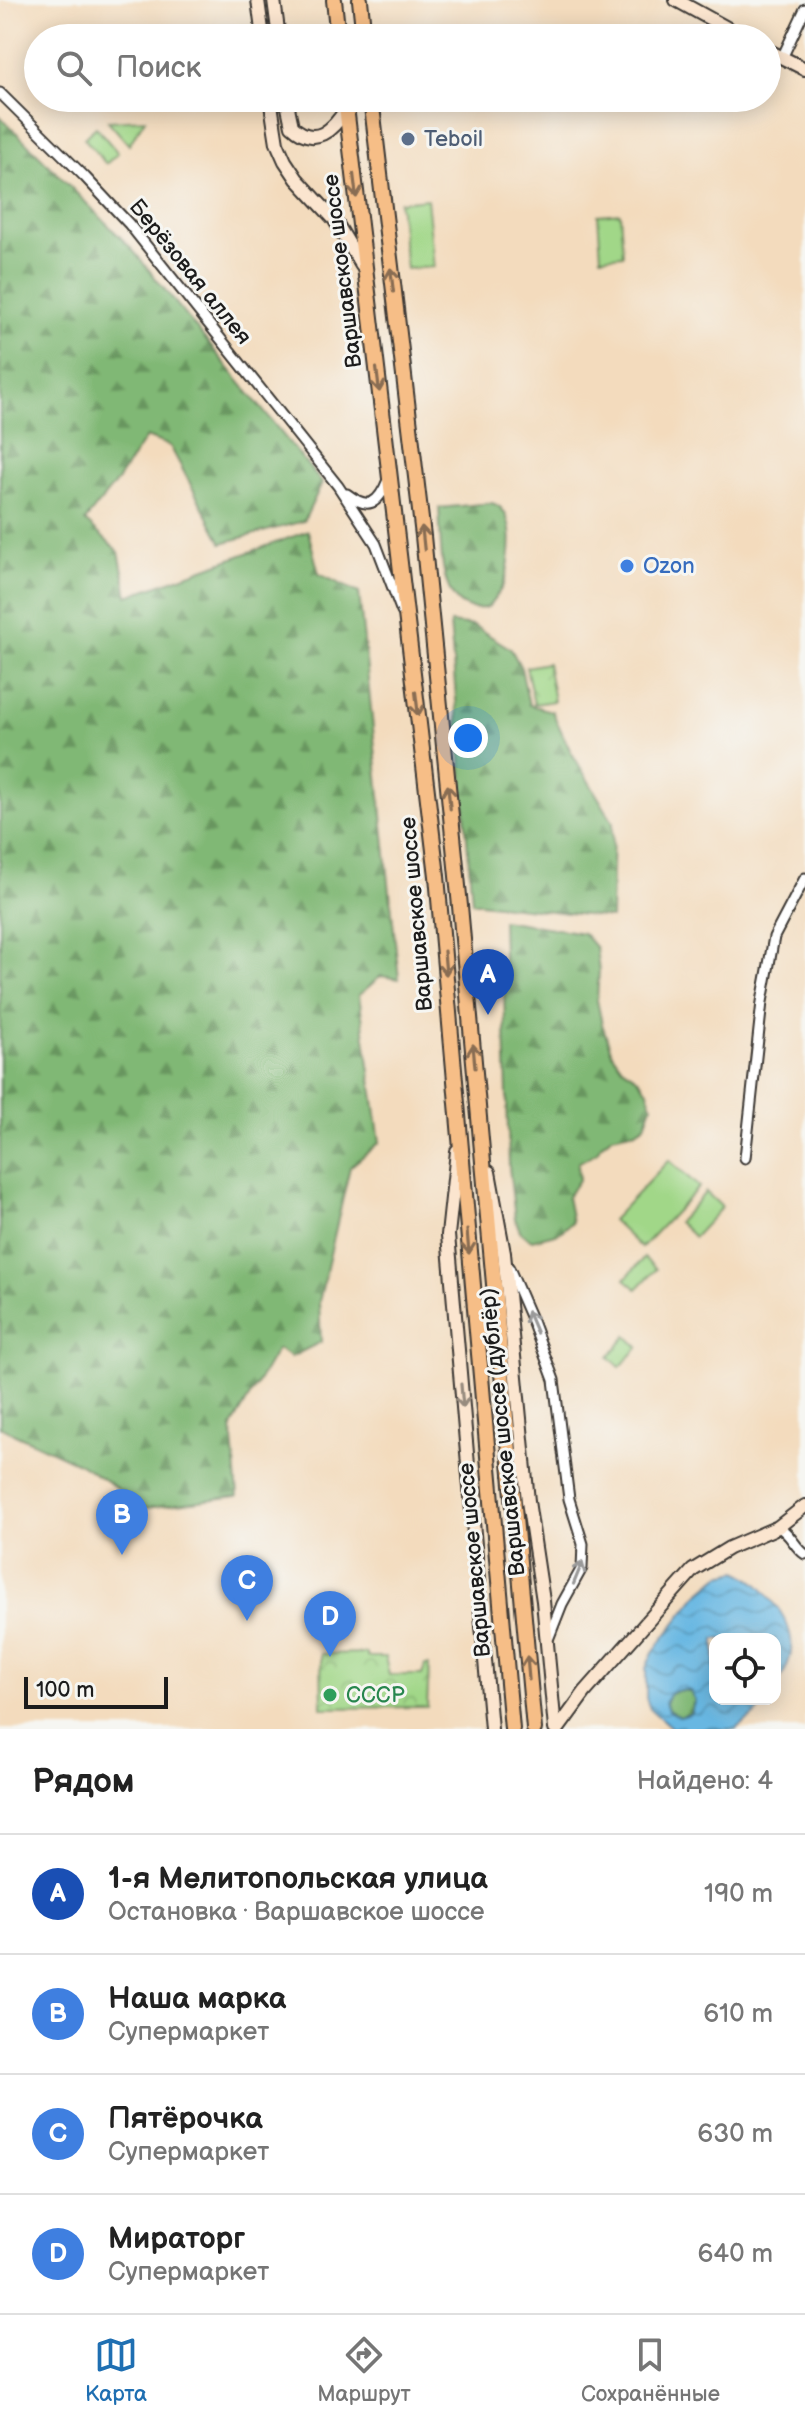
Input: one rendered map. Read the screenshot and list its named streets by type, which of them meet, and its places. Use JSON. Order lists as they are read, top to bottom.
{
  "streets": {
    "main road": ["Варшавское шоссе", "Варшавское шоссе (дублёр)"],
    "street": ["Берёзовая аллея"]
  },
  "crossings": [
    ["Варшавское шоссе", "Берёзовая аллея"],
    ["Варшавское шоссе", "Варшавское шоссе (дублёр)"]
  ],
  "places": ["Teboil", "Ozon", "СССР"],
  "scale_bar": "100 m",
  "page": {
    "search": "Поиск",
    "pins": [
      "A",
      "B",
      "C",
      "D"
    ],
    "scale": "100 m",
    "heading": ["Рядом", "Найдено: 4"],
    "list": [
      {
        "mark": "A",
        "name": "1-я Мелитопольская улица",
        "note": "Остановка · Варшавское шоссе",
        "value": "190 m"
      },
      {
        "mark": "B",
        "name": "Наша марка",
        "note": "Супермаркет",
        "value": "610 m"
      },
      {
        "mark": "C",
        "name": "Пятёрочка",
        "note": "Супермаркет",
        "value": "630 m"
      },
      {
        "mark": "D",
        "name": "Мираторг",
        "note": "Супермаркет",
        "value": "640 m"
      }
    ],
    "nav": ["Карта", "Маршрут", "Сохранённые"]
  }
}
